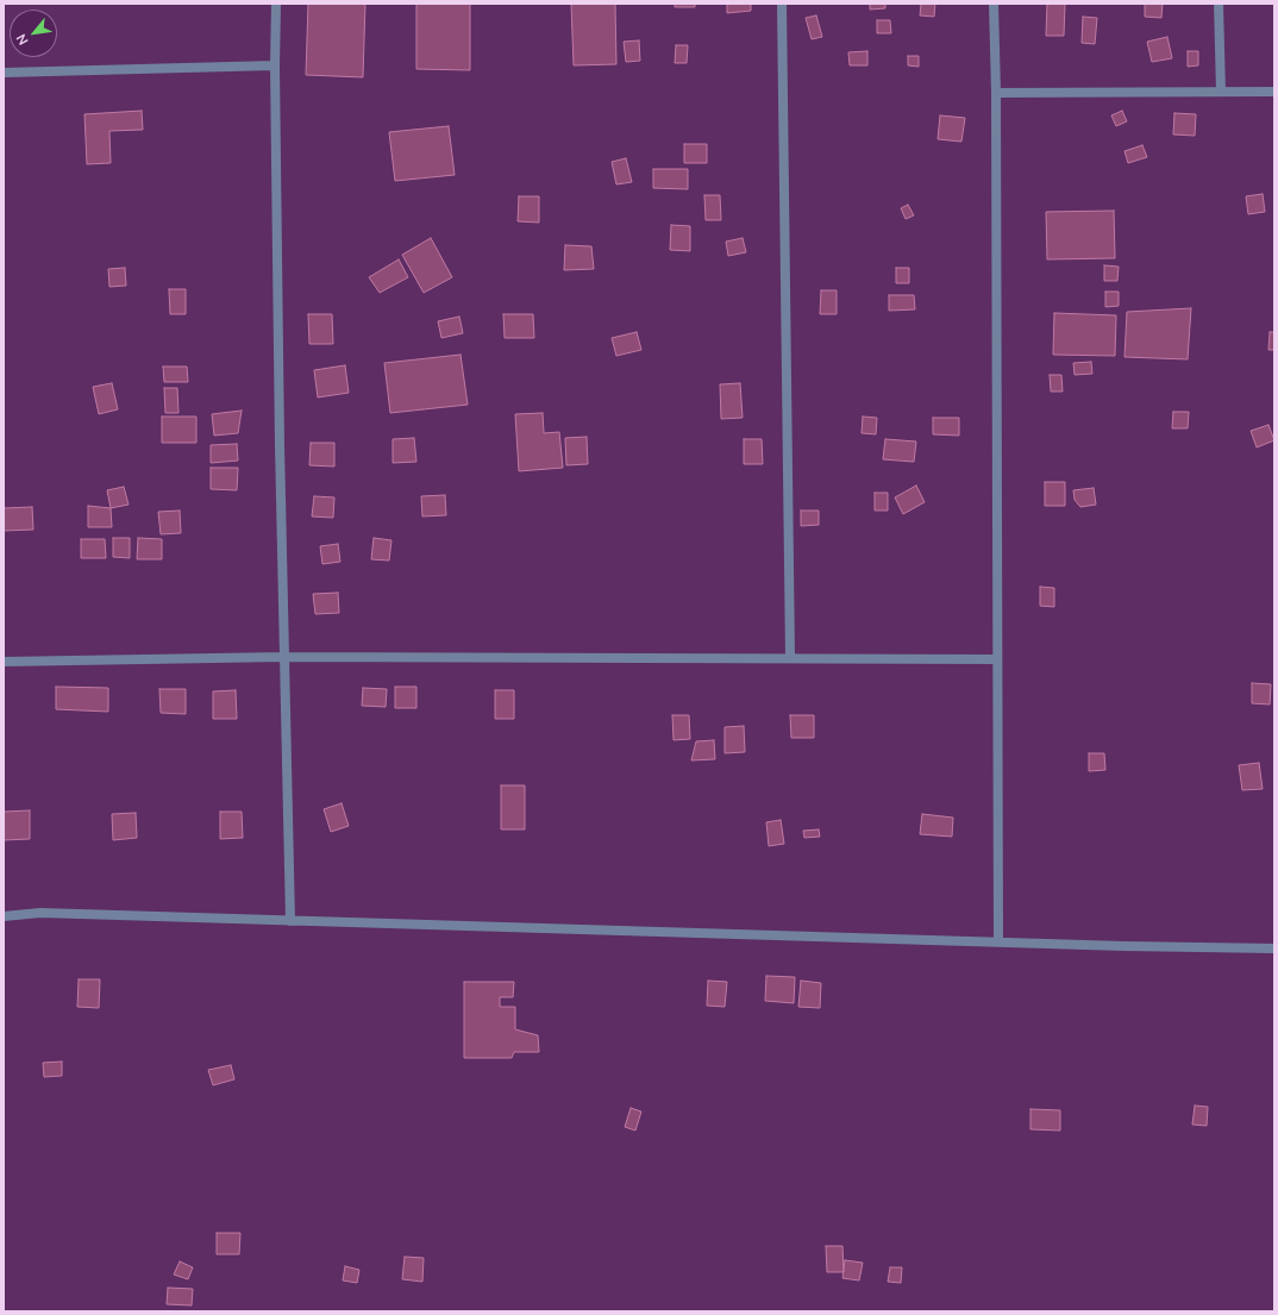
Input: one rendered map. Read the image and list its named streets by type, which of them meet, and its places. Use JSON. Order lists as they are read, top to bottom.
{
  "north": "bottom left"
}
